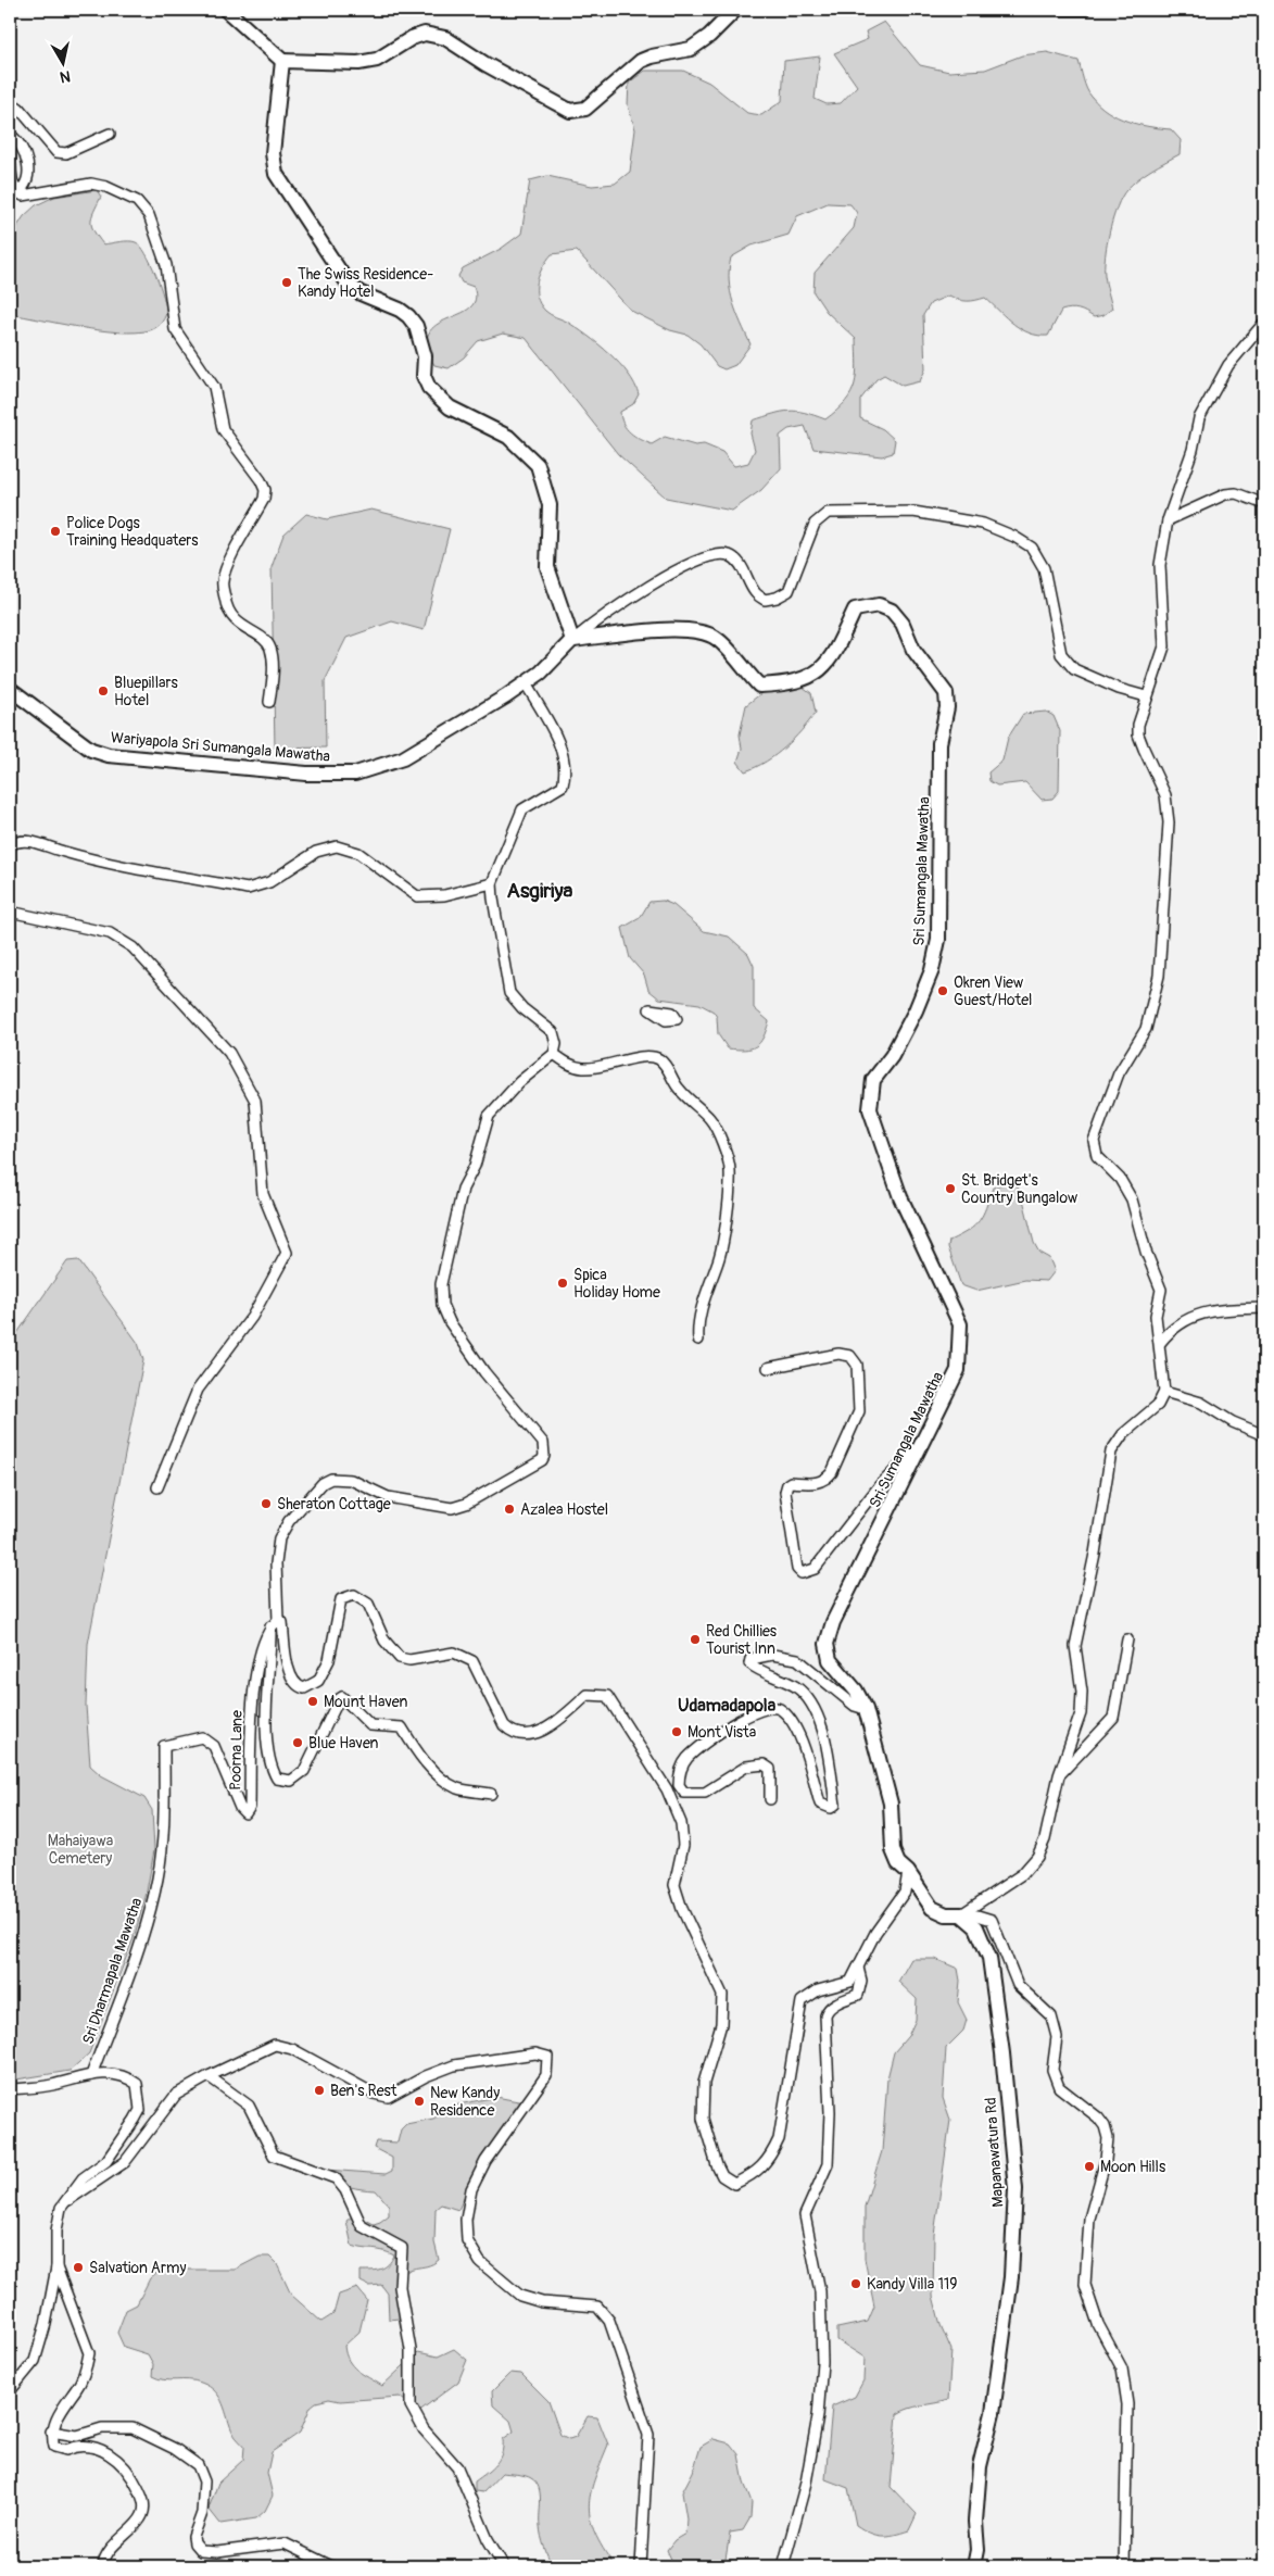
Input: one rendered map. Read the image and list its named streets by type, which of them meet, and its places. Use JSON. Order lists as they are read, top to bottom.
{
  "streets": {
    "street": [
      "Wariyapola Sri Sumangala Mawatha",
      "Sri Sumangala Mawatha",
      "Poorna Lane",
      "Sri Dharmapala Mawatha",
      "Mapanawatura Rd"
    ]
  },
  "crossings": [
    ["Wariyapola Sri Sumangala Mawatha", "Sri Sumangala Mawatha"],
    ["Poorna Lane", "Sri Dharmapala Mawatha"]
  ],
  "districts": ["Asgiriya", "Udamadapola"],
  "parks": ["Mahaiyawa Cemetery"],
  "places": [
    "The Swiss Residence- Kandy Hotel",
    "Police Dogs Training Headquaters",
    "Bluepillars Hotel",
    "Okren View Guest/Hotel",
    "St. Bridget's Country Bungalow",
    "Spica Holiday Home",
    "Sheraton Cottage",
    "Azalea Hostel",
    "Red Chillies Tourist Inn",
    "Mount Haven",
    "Mont Vista",
    "Blue Haven",
    "Ben's Rest",
    "New Kandy Residence",
    "Moon Hills",
    "Salvation Army",
    "Kandy Villa 119"
  ],
  "north": "bottom"
}
